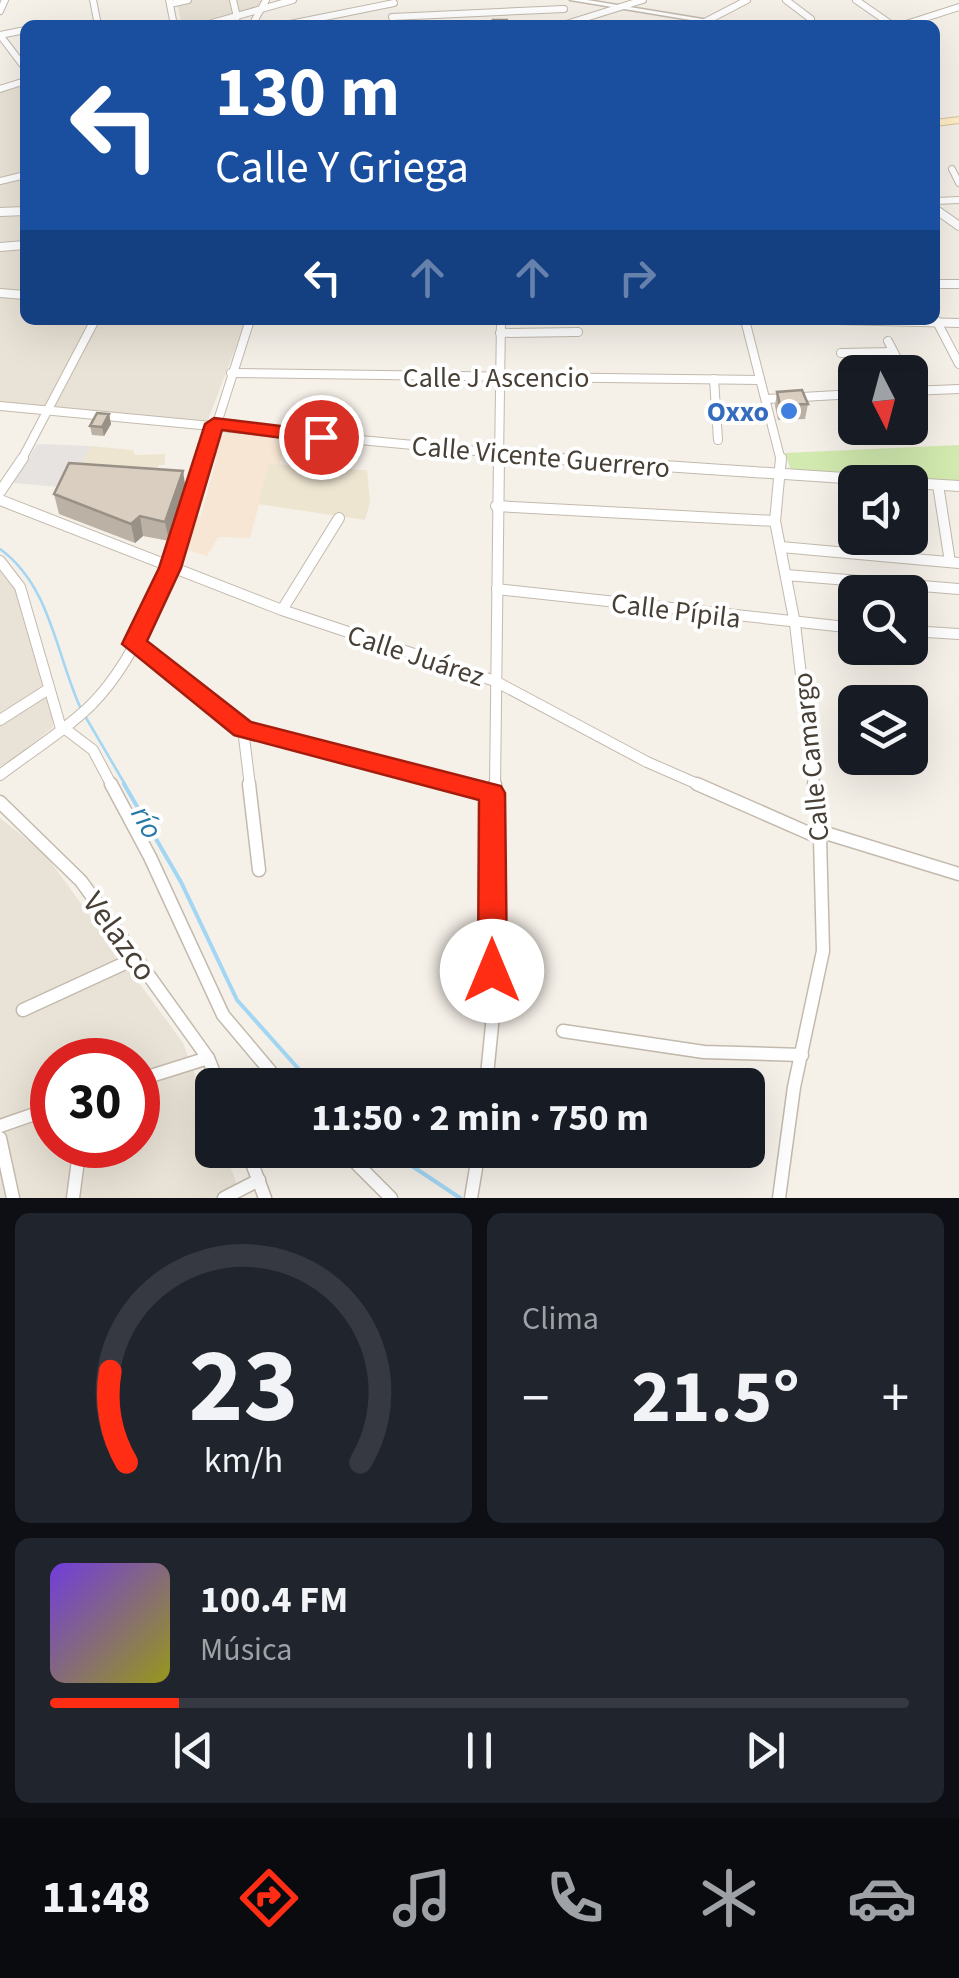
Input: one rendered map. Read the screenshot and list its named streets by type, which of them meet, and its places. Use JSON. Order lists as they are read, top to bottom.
{
  "streets": {
    "street": [
      "Calle J Ascencio",
      "Calle Vicente Guerrero",
      "Calle Pípila",
      "Calle Juárez",
      "Calle Camargo",
      "Velazco"
    ]
  },
  "crossings": [
    ["Calle J Ascencio", "Calle Camargo"],
    ["Calle Vicente Guerrero", "Calle Camargo"],
    ["Calle Pípila", "Calle Camargo"],
    ["Calle Juárez", "Calle Camargo"]
  ],
  "water": ["río"],
  "places": ["Oxxo"],
  "north": "bottom",
  "page": {
    "turn": ["130 m", "Calle Y Griega"],
    "limit": "30",
    "trip": "11:50 · 2 min · 750 m",
    "tile": "Clima",
    "heat": ["−", "21.5°", "+"],
    "song": ["100.4 FM", "Música"],
    "tabs": "11:48",
    "gauge": ["23", "km/h"]
  }
}
